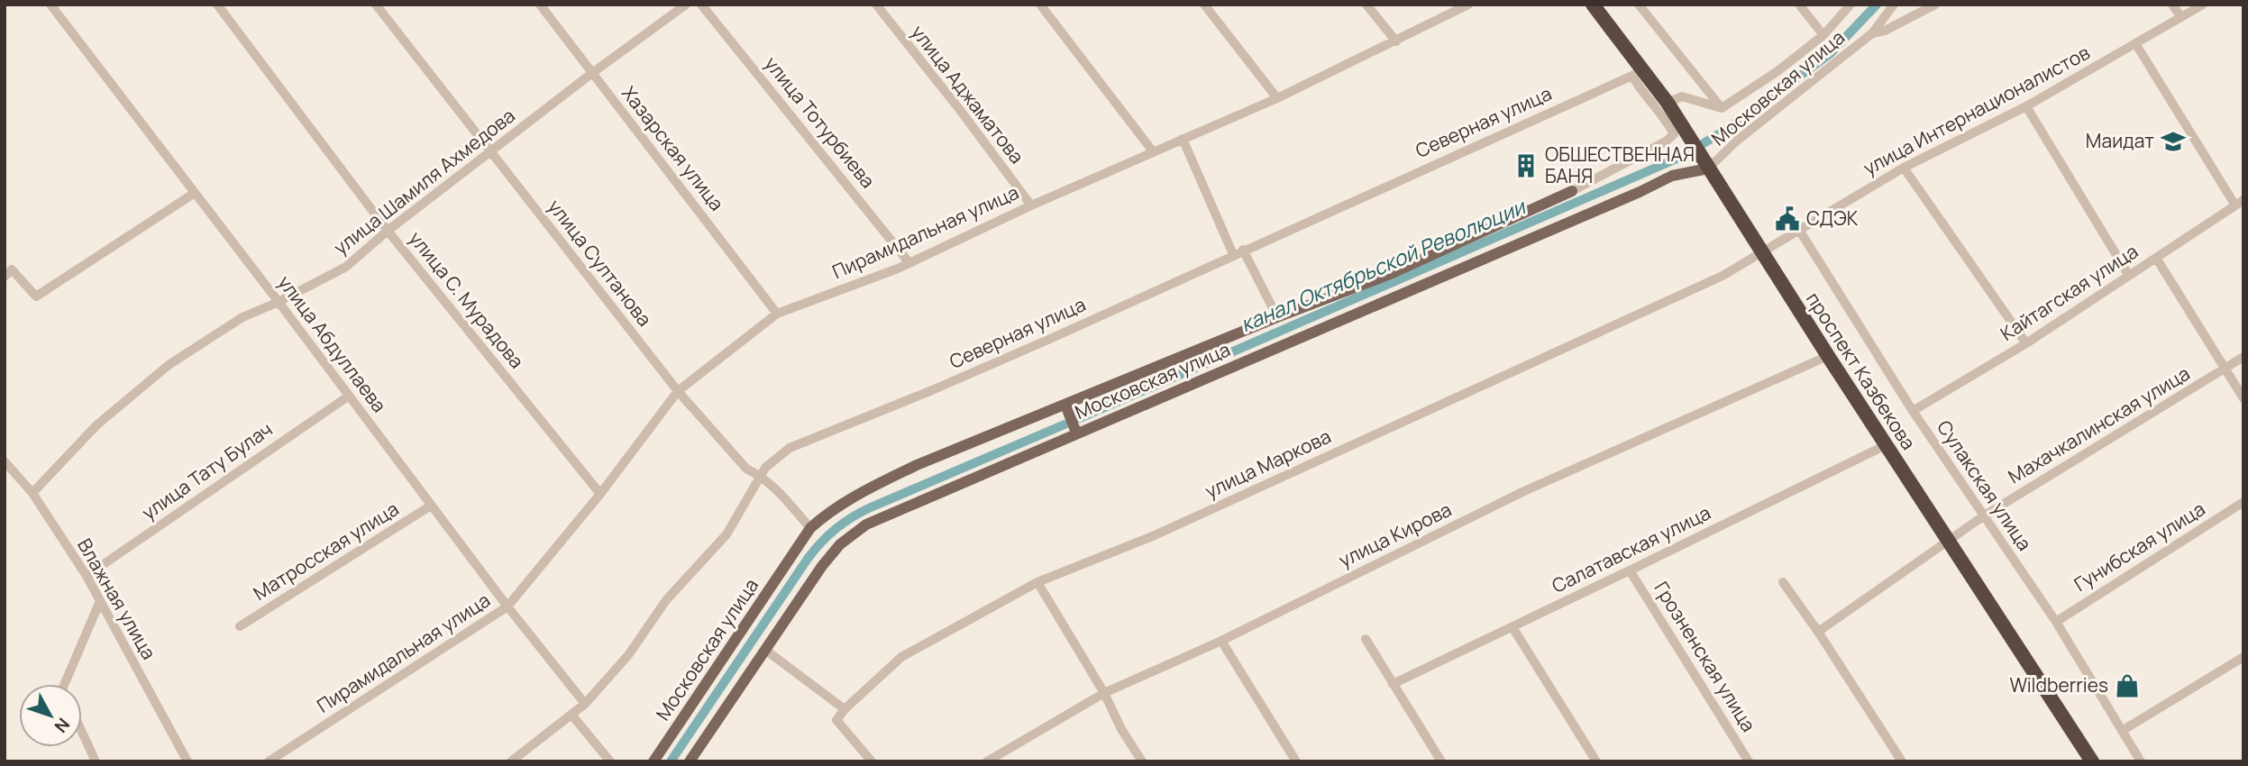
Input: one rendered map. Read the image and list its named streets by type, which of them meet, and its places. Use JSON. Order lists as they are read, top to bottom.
{
  "streets": {
    "highway": ["проспект Казбекова"],
    "main road": ["Московская улица"],
    "street": [
      "улица Аджаматова",
      "улица Интернационалистов",
      "улица Тотурбиева",
      "Северная улица",
      "Хазарская улица",
      "улица Шамиля Ахмедова",
      "Пирамидальная улица",
      "улица Султанова",
      "Кайтагская улица",
      "улица С. Мурадова",
      "улица Абдуллаева",
      "Махачкалинская улица",
      "улица Маркова",
      "улица Тату Булач",
      "Сулакская улица",
      "улица Кирова",
      "Гунибская улица",
      "Салатавская улица",
      "Матросская улица",
      "Влажная улица",
      "Грозненская улица"
    ]
  },
  "crossings": [
    ["Московская улица", "Северная улица"],
    ["Московская улица", "улица Султанова"],
    ["Московская улица", "проспект Казбекова"],
    ["улица Аджаматова", "Пирамидальная улица"],
    ["улица Интернационалистов", "проспект Казбекова"],
    ["улица Интернационалистов", "улица Маркова"],
    ["улица Интернационалистов", "Сулакская улица"],
    ["улица Тотурбиева", "Пирамидальная улица"],
    ["Северная улица", "улица Султанова"],
    ["Северная улица", "улица Абдуллаева"],
    ["Северная улица", "проспект Казбекова"],
    ["Хазарская улица", "улица Шамиля Ахмедова"],
    ["Хазарская улица", "Пирамидальная улица"],
    ["улица Шамиля Ахмедова", "улица Султанова"],
    ["улица Шамиля Ахмедова", "улица С. Мурадова"],
    ["улица Шамиля Ахмедова", "улица Абдуллаева"],
    ["улица Шамиля Ахмедова", "Влажная улица"],
    ["Пирамидальная улица", "улица Султанова"],
    ["Пирамидальная улица", "улица С. Мурадова"],
    ["Пирамидальная улица", "улица Абдуллаева"],
    ["Кайтагская улица", "Сулакская улица"],
    ["улица Абдуллаева", "улица Тату Булач"],
    ["улица Абдуллаева", "Матросская улица"],
    ["проспект Казбекова", "Махачкалинская улица"],
    ["проспект Казбекова", "улица Кирова"],
    ["проспект Казбекова", "Салатавская улица"],
    ["Махачкалинская улица", "Сулакская улица"],
    ["улица Тату Булач", "Влажная улица"],
    ["Сулакская улица", "Гунибская улица"],
    ["Салатавская улица", "Грозненская улица"]
  ],
  "water": ["канал Октябрьской Революции"],
  "places": {
    "school or university": ["Маидат"],
    "building": ["ОБШЕСТВЕННАЯ БАНЯ"],
    "public building": ["СДЭК"],
    "shop": ["Wildberries"]
  },
  "north": "bottom right"
}
